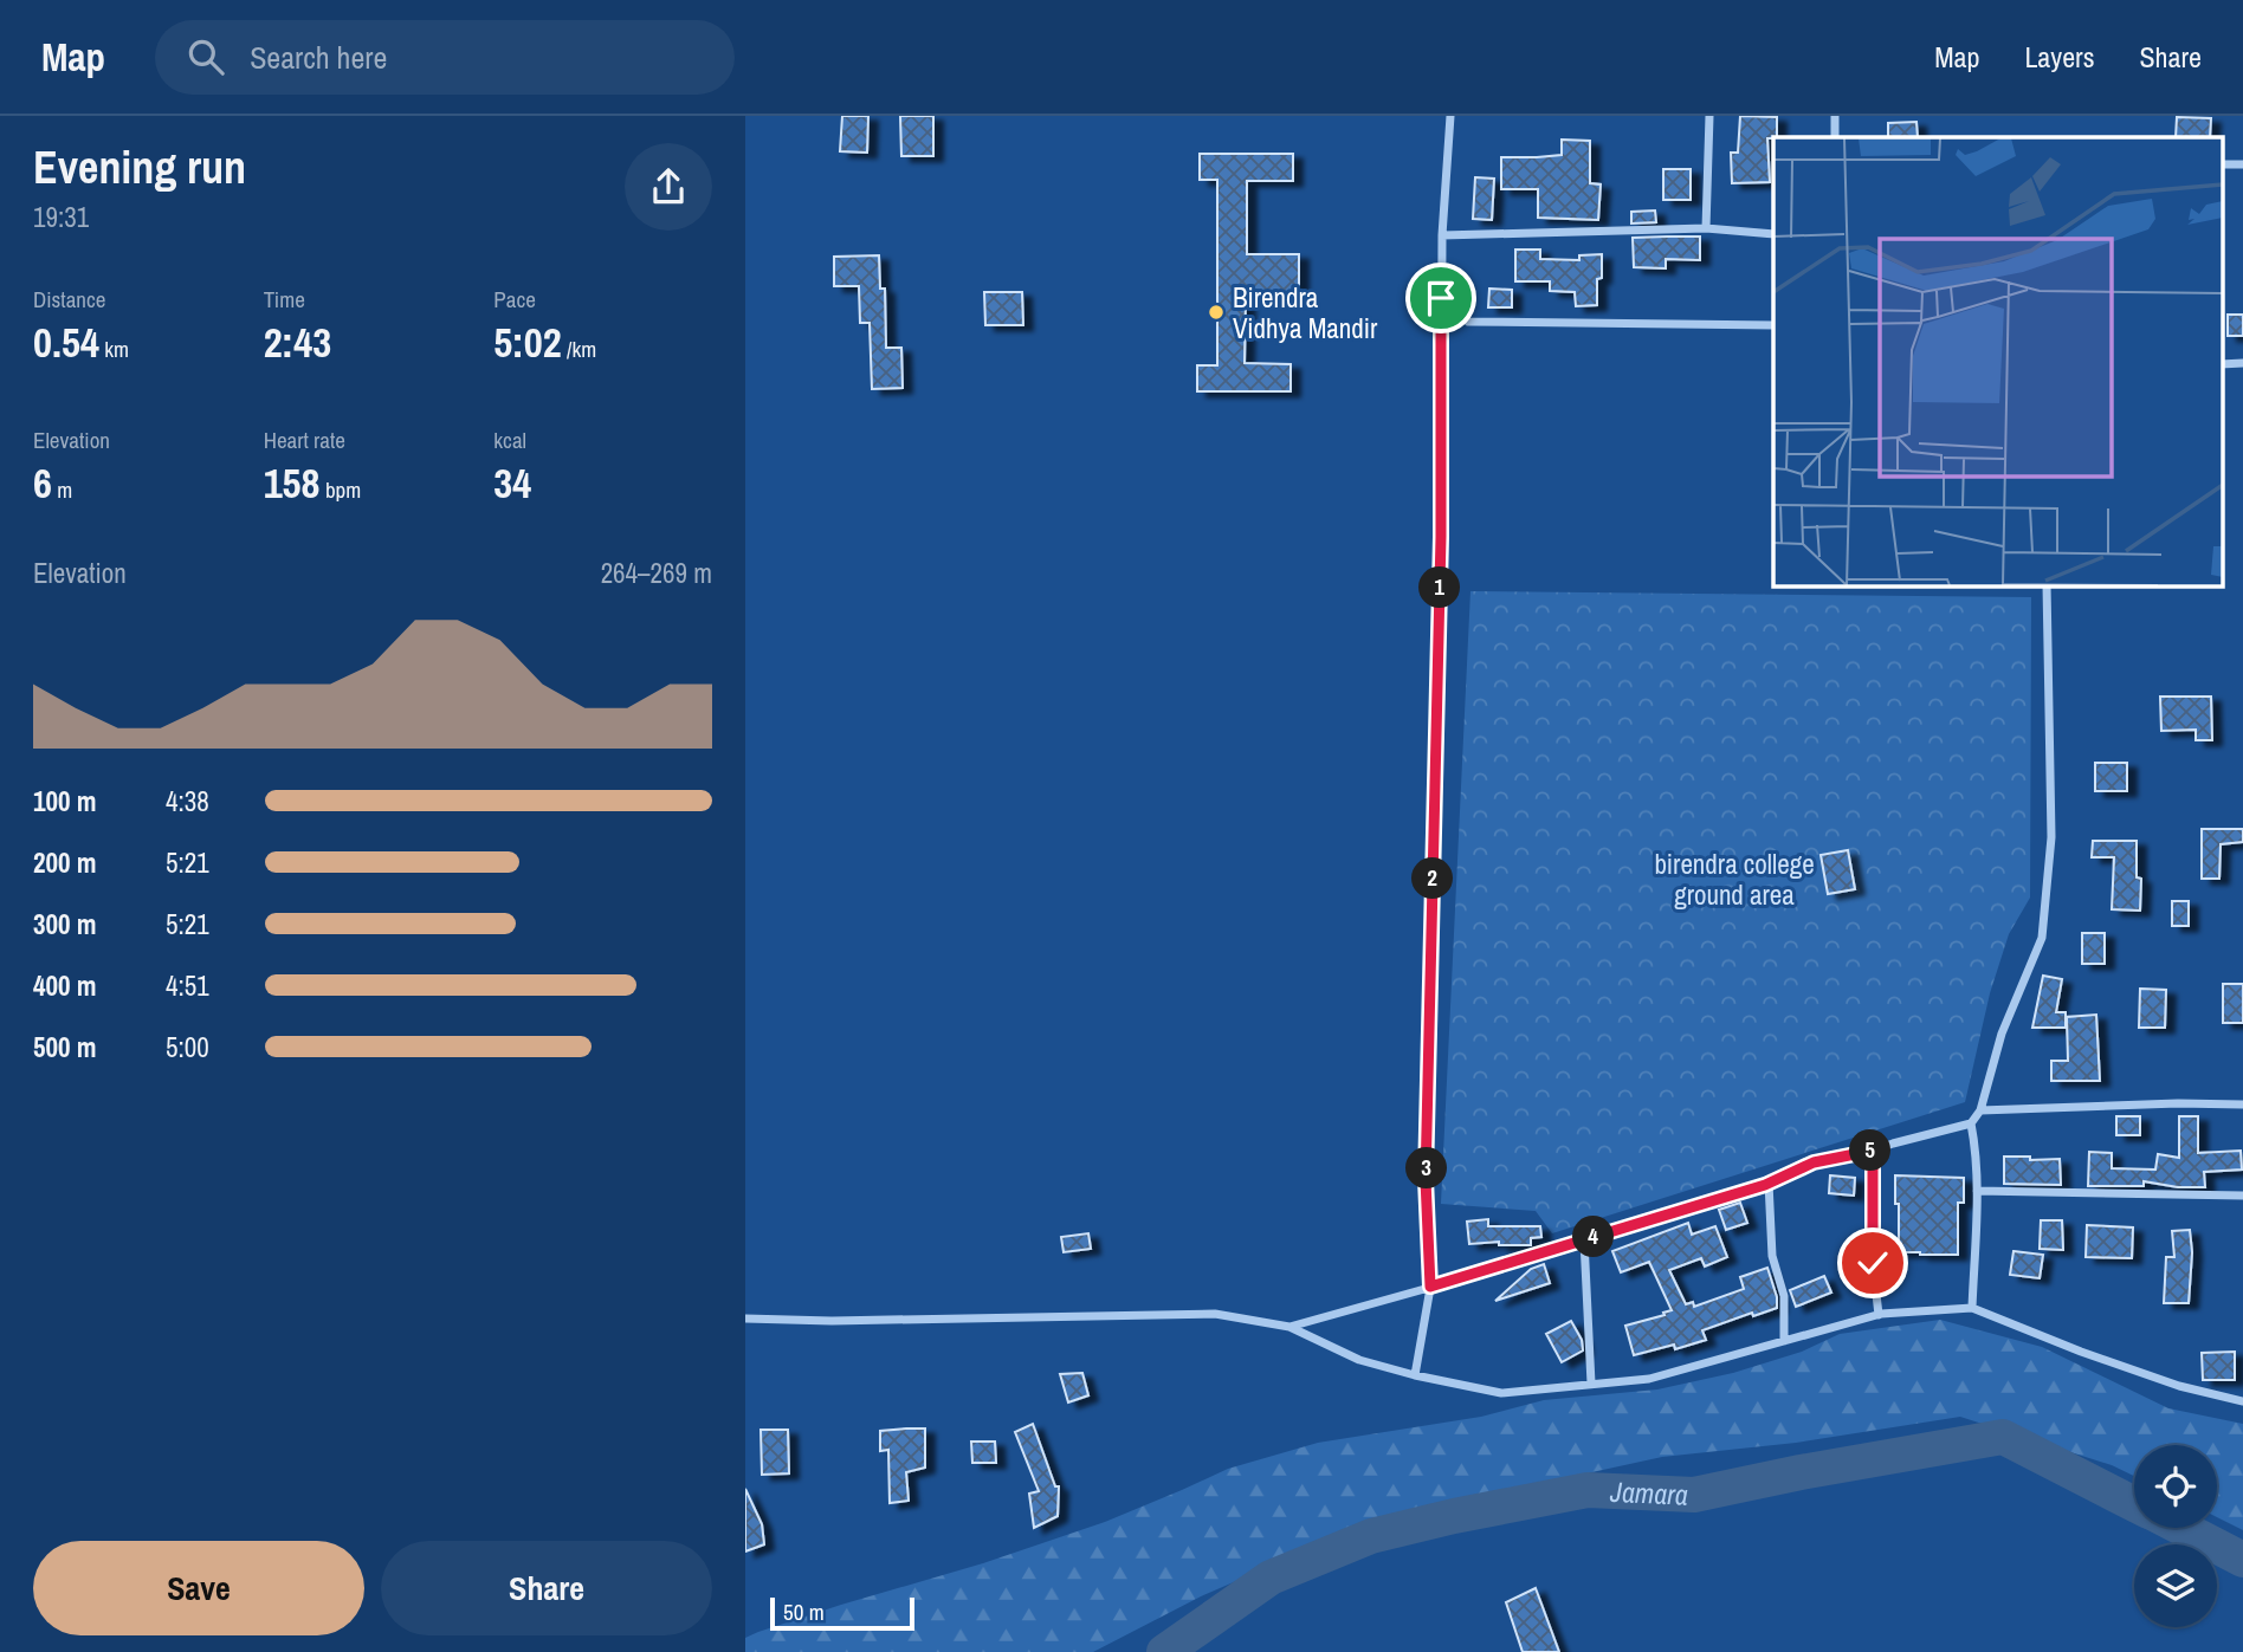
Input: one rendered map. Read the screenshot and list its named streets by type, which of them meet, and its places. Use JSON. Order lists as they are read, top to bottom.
{
  "water": ["Jamara"],
  "parks": ["birendra college ground area"],
  "places": ["Birendra Vidhya Mandir"],
  "scale_bar": "50 m",
  "page": {
    "header": "Map",
    "search": "Search here",
    "nav": ["Map", "Layers", "Share"],
    "heading": ["Evening run", "19:31"],
    "stats": [
      ["Distance", "0.54 km"],
      ["Time", "2:43"],
      ["Pace", "5:02 /km"],
      ["Elevation", "6 m"],
      ["Heart rate", "158 bpm"],
      ["kcal", "34"]
    ],
    "chart": ["Elevation", "264–269 m"],
    "pins": [
      "1",
      "2",
      "5",
      "3",
      "4"
    ],
    "list": [
      {
        "name": "100 m",
        "note": "4:38"
      },
      {
        "name": "200 m",
        "note": "5:21"
      },
      {
        "name": "300 m",
        "note": "5:21"
      },
      {
        "name": "400 m",
        "note": "4:51"
      },
      {
        "name": "500 m",
        "note": "5:00"
      }
    ],
    "buttons": ["Save", "Share"],
    "scale": "50 m"
  }
}
